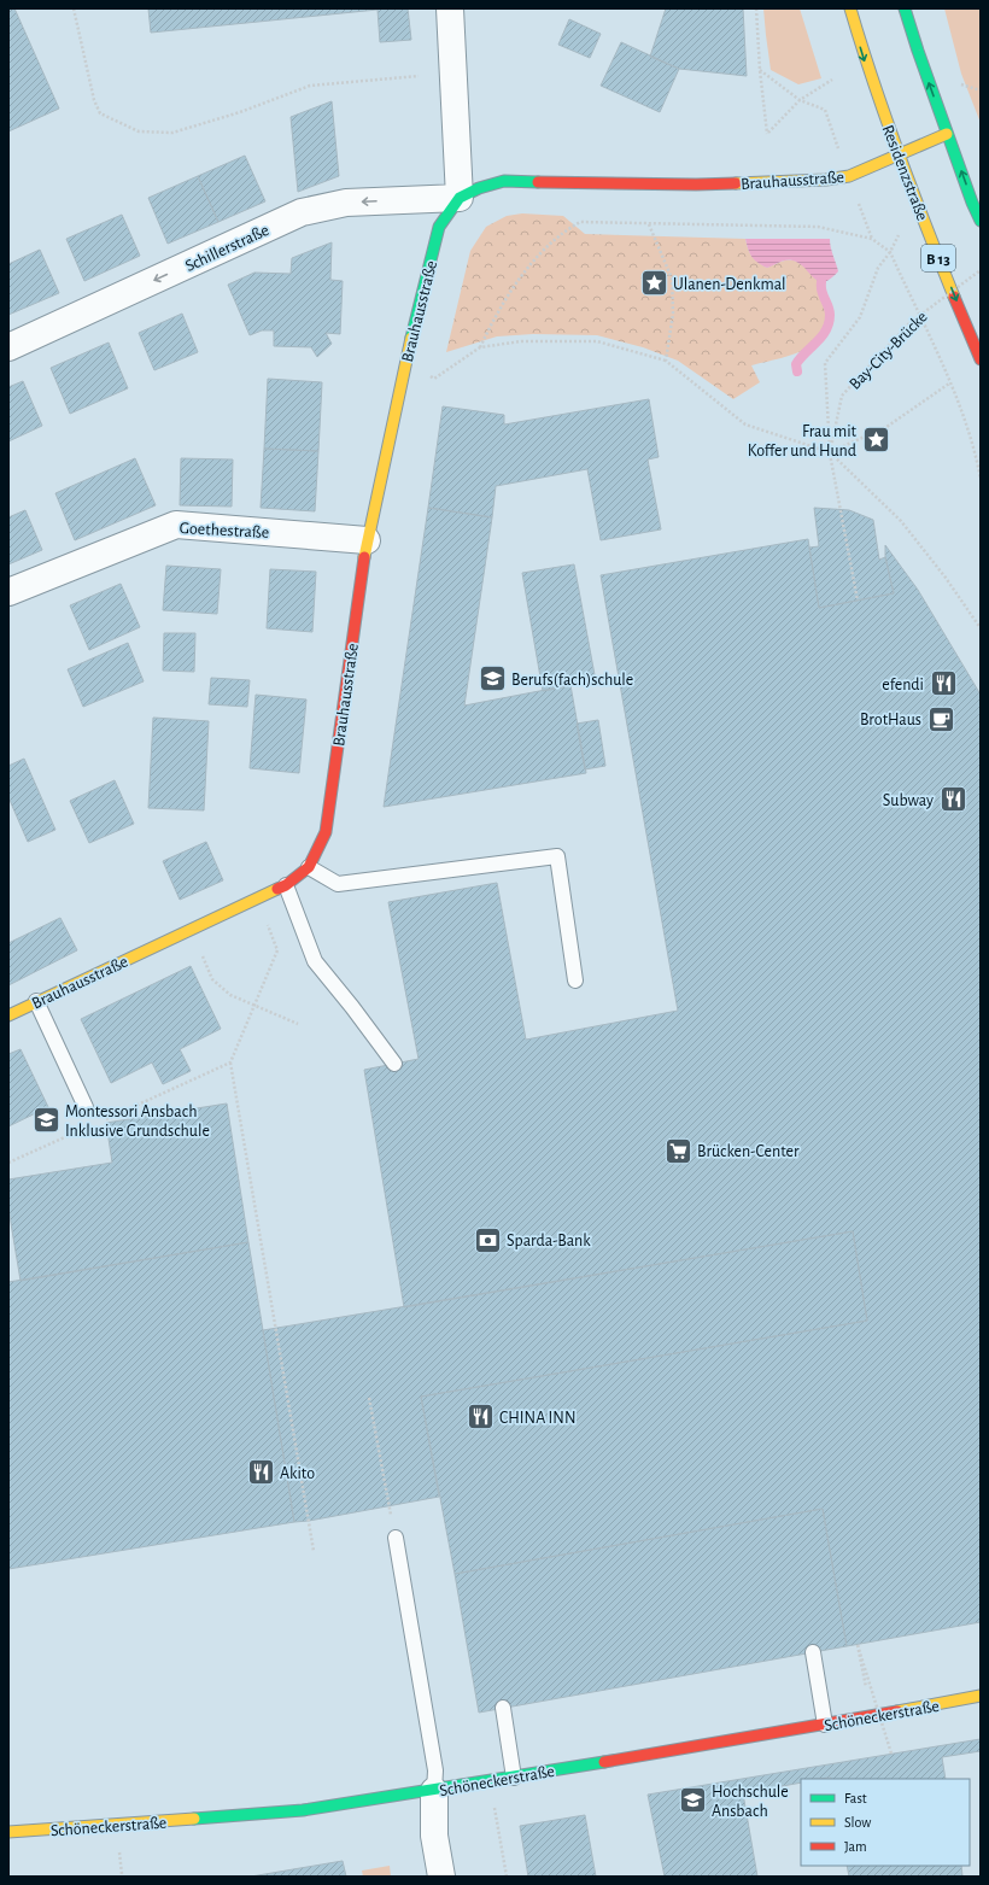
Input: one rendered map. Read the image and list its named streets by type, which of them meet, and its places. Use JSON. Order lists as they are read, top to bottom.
{
  "streets": {
    "main road": [
      "Residenzstraße",
      "Brauhausstraße",
      "B 13",
      "Schöneckerstraße"
    ],
    "street": ["Schillerstraße", "Goethestraße"],
    "path": ["Bay-City-Brücke"]
  },
  "crossings": [
    ["Residenzstraße", "Brauhausstraße"],
    ["Brauhausstraße", "Schillerstraße"],
    ["Brauhausstraße", "Goethestraße"]
  ],
  "one_way": ["Schillerstraße"],
  "places": {
    "place": ["Ulanen-Denkmal", "Frau mit Koffer und Hund"],
    "school or university": ["Berufs(fach)schule", "Montessori Ansbach Inklusive Grundschule", "Hochschule Ansbach"],
    "restaurant": [
      "efendi",
      "Subway",
      "CHINA INN",
      "Akito"
    ],
    "cafe": ["BrotHaus"],
    "supermarket": ["Brücken-Center"],
    "bank": ["Sparda-Bank"]
  },
  "legend": ["Fast", "Slow", "Jam"]
}
